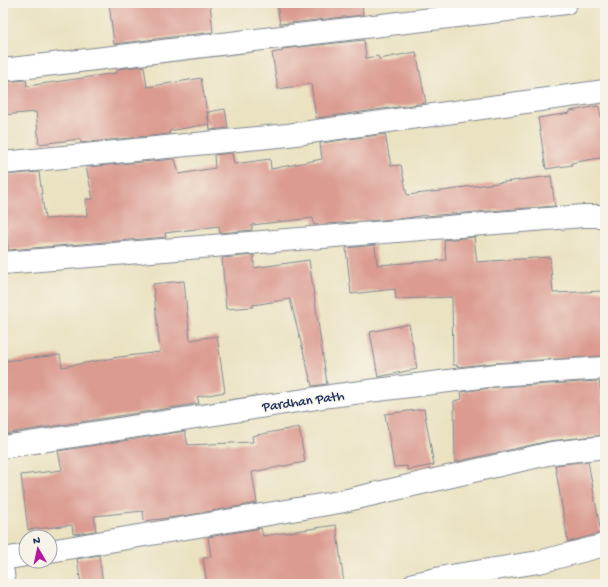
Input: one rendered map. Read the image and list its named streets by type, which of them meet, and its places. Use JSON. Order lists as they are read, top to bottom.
{
  "streets": {
    "street": ["Pardhan Path"]
  },
  "north": "top"
}
